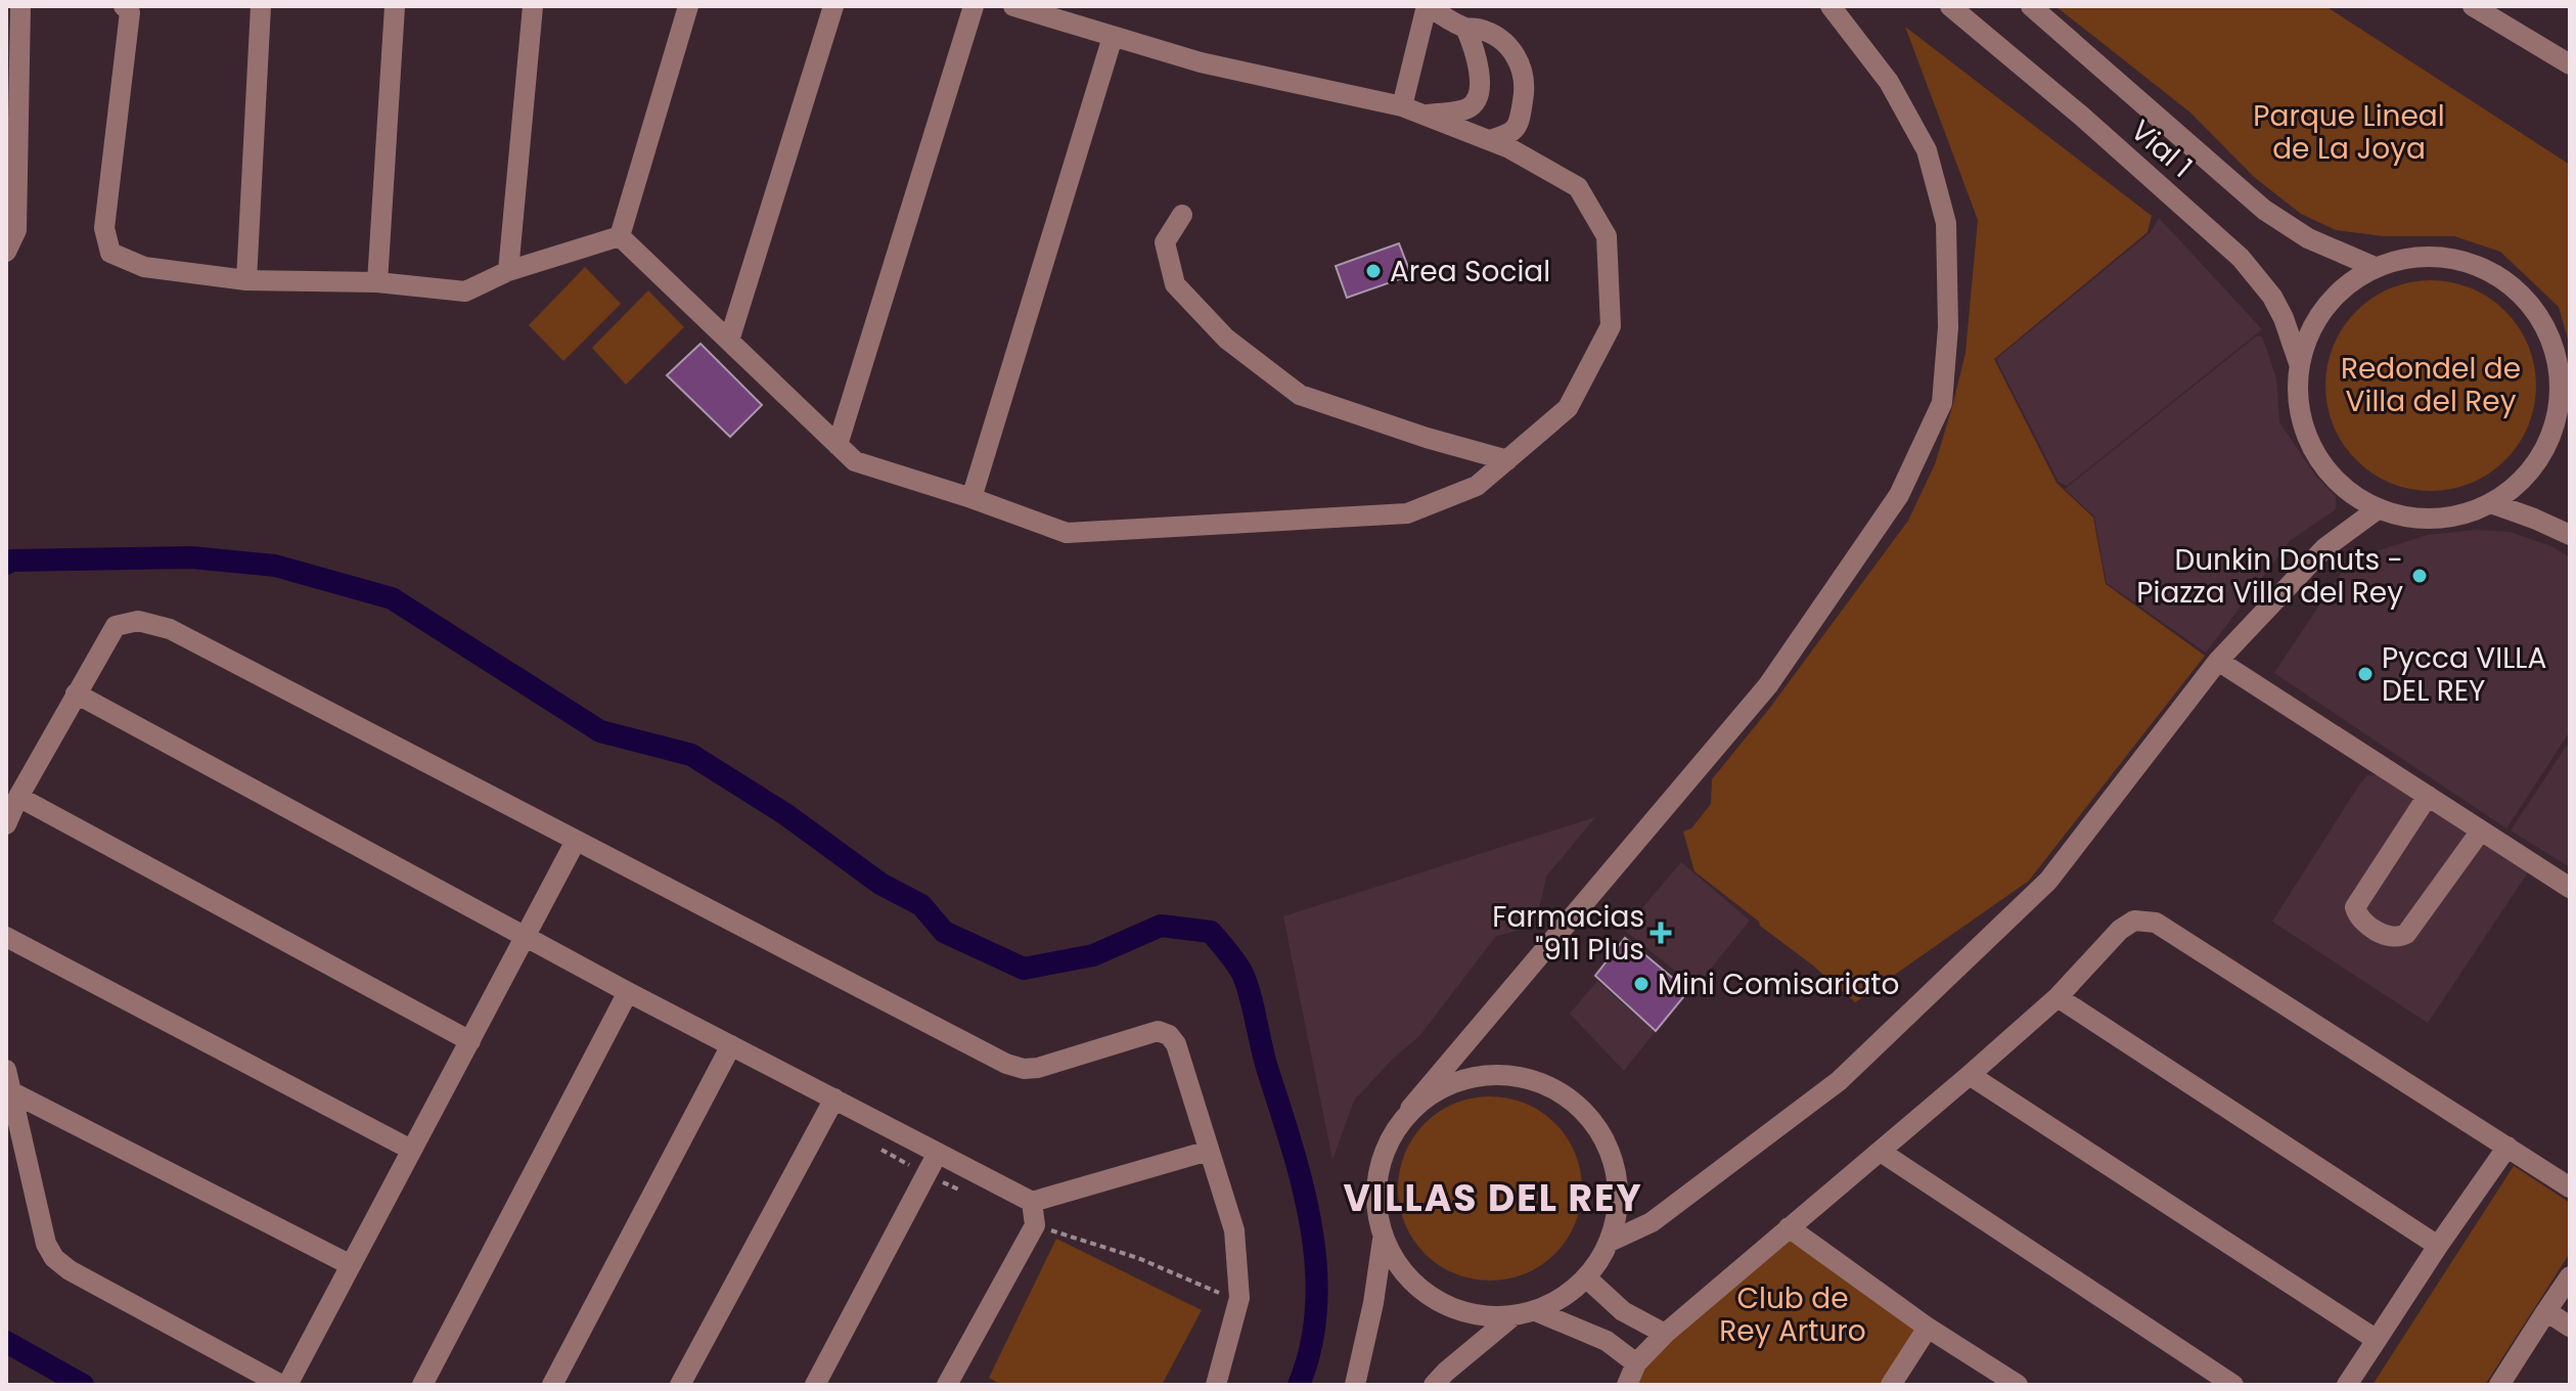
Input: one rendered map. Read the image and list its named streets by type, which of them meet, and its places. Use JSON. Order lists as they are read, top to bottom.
{
  "streets": {
    "street": ["Vial 1"]
  },
  "districts": ["VILLAS DEL REY"],
  "parks": ["Parque Lineal de La Joya", "Redondel de Villa del Rey", "Club de Rey Arturo"],
  "places": {
    "other": [
      "Area Social",
      "Dunkin Donuts - Piazza Villa del Rey",
      "Pycca VILLA DEL REY",
      "Mini Comisariato"
    ],
    "health": ["Farmacias \"911 Plus"]
  }
}
